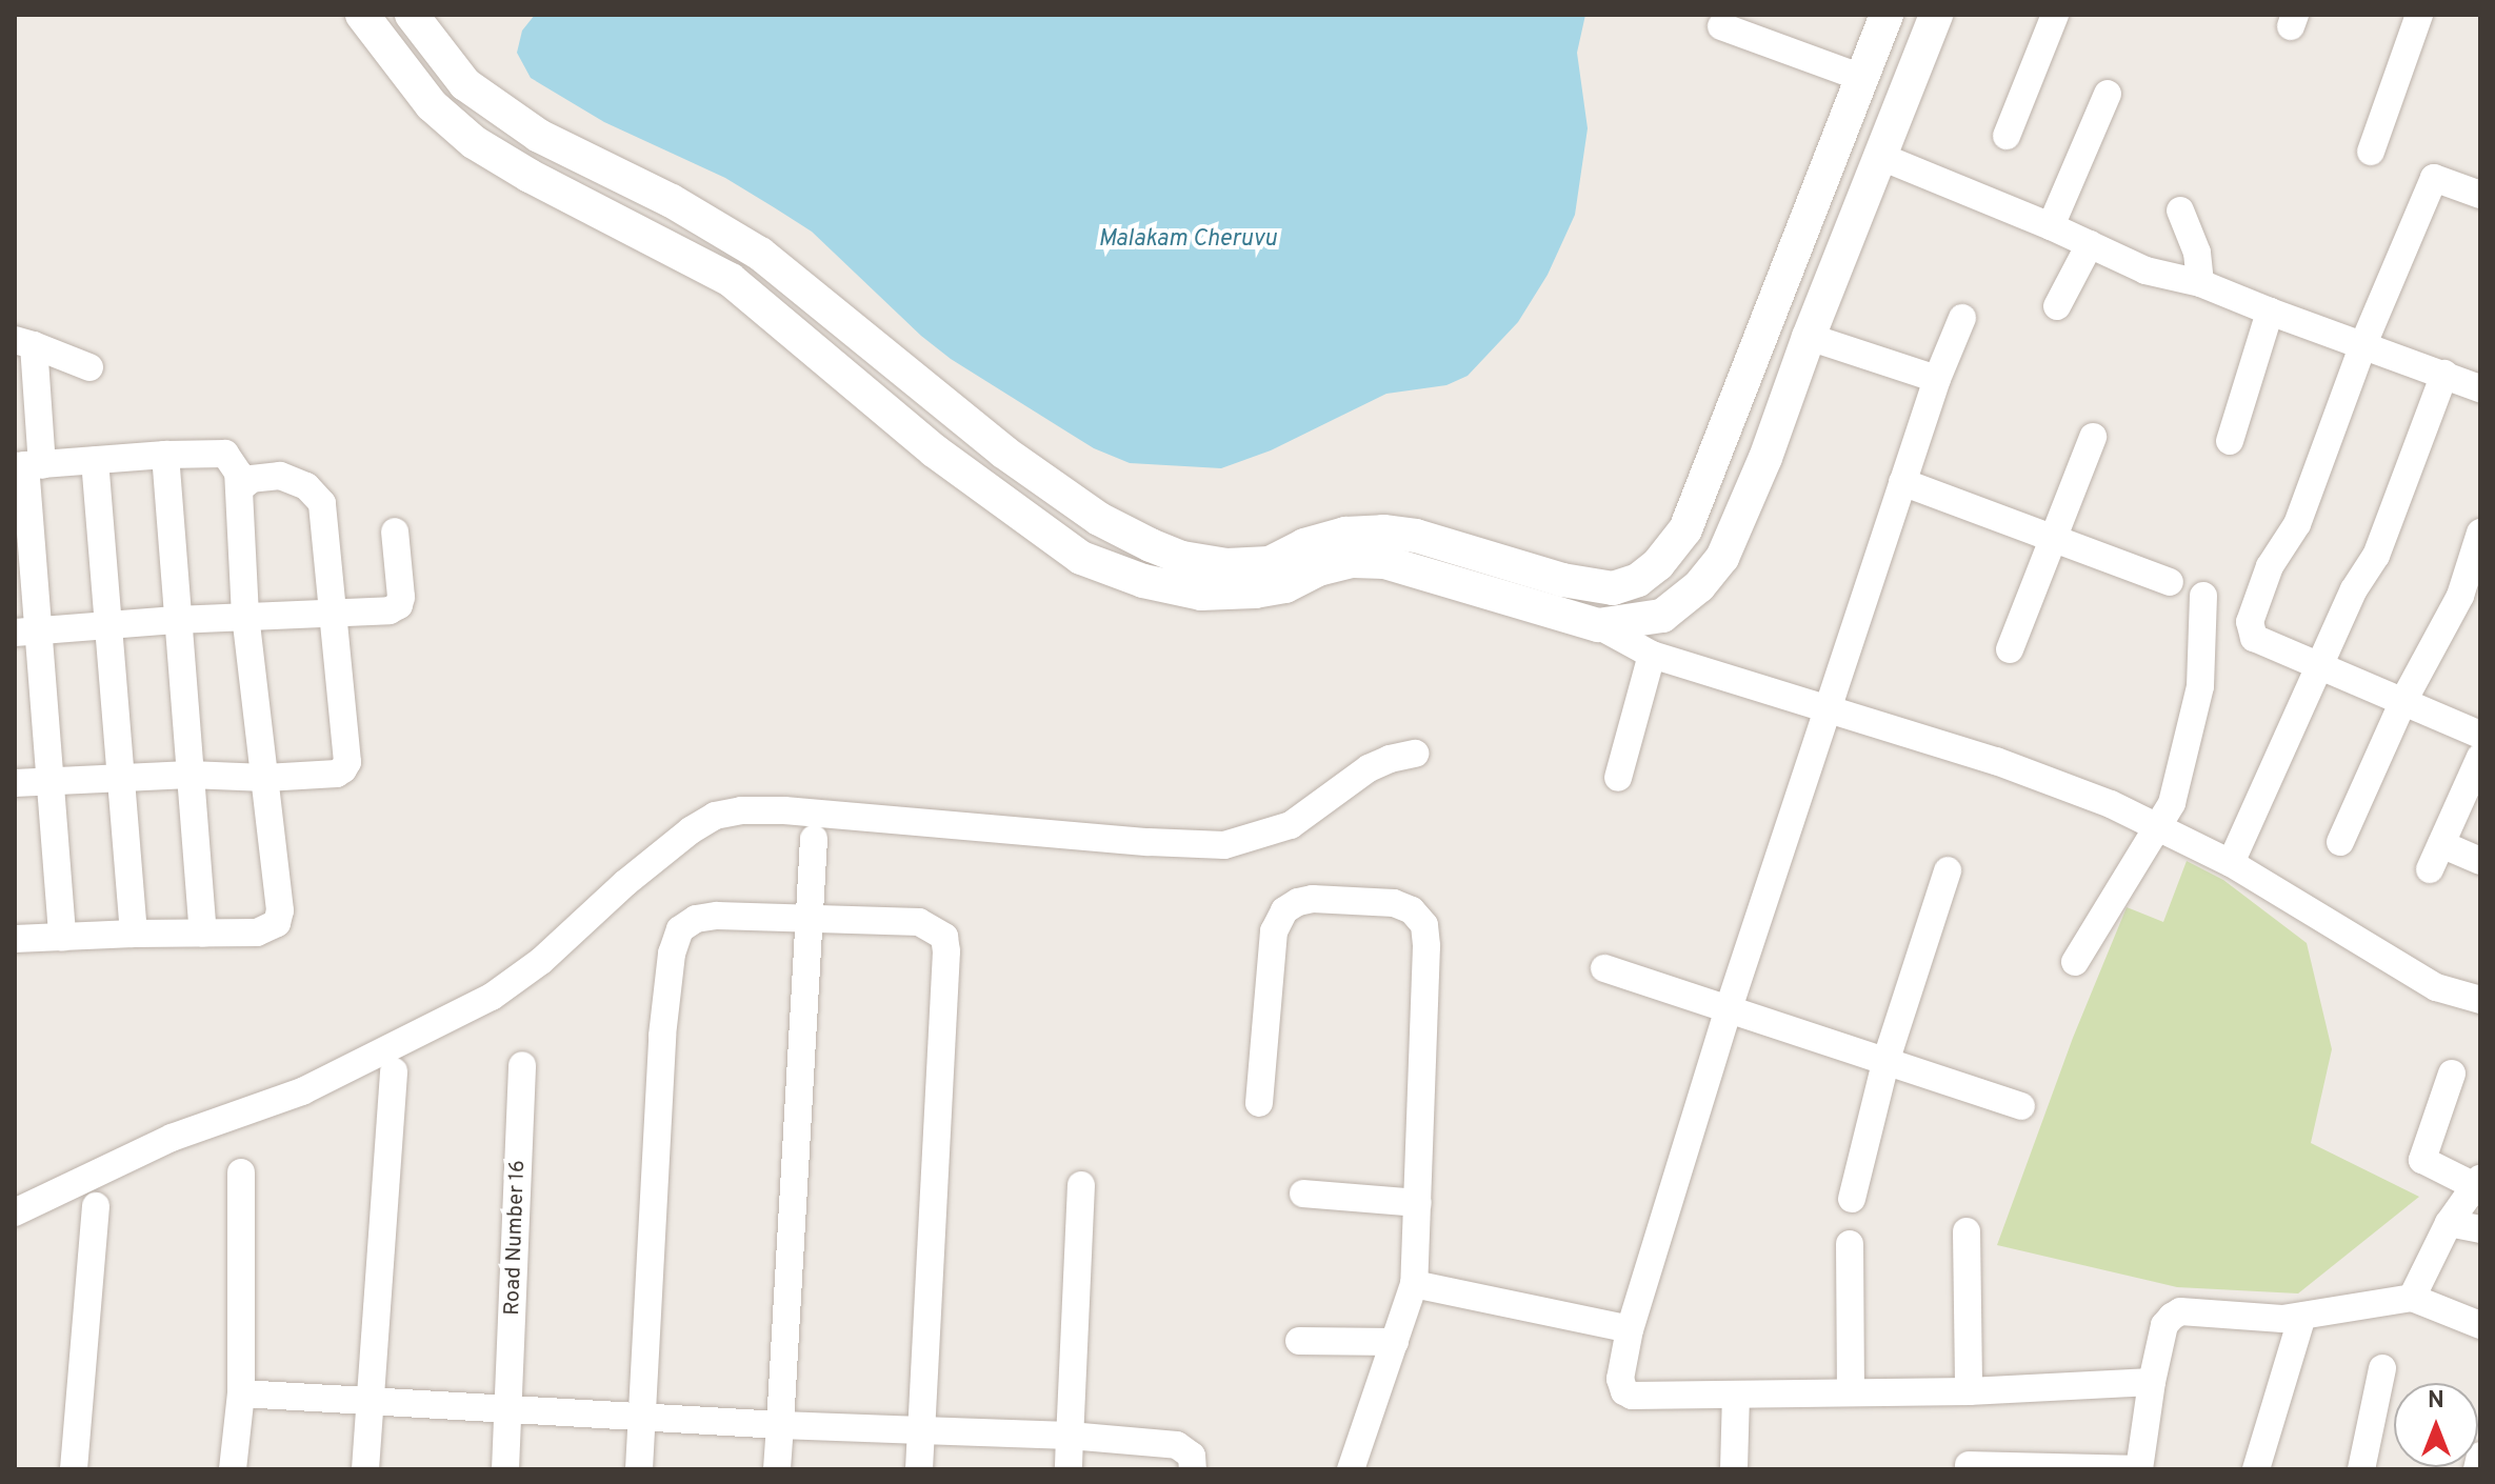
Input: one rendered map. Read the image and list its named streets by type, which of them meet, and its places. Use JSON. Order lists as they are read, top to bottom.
{
  "streets": {
    "street": ["Road Number 16"]
  },
  "water": ["Malakam Cheruvu"],
  "north": "top"
}
